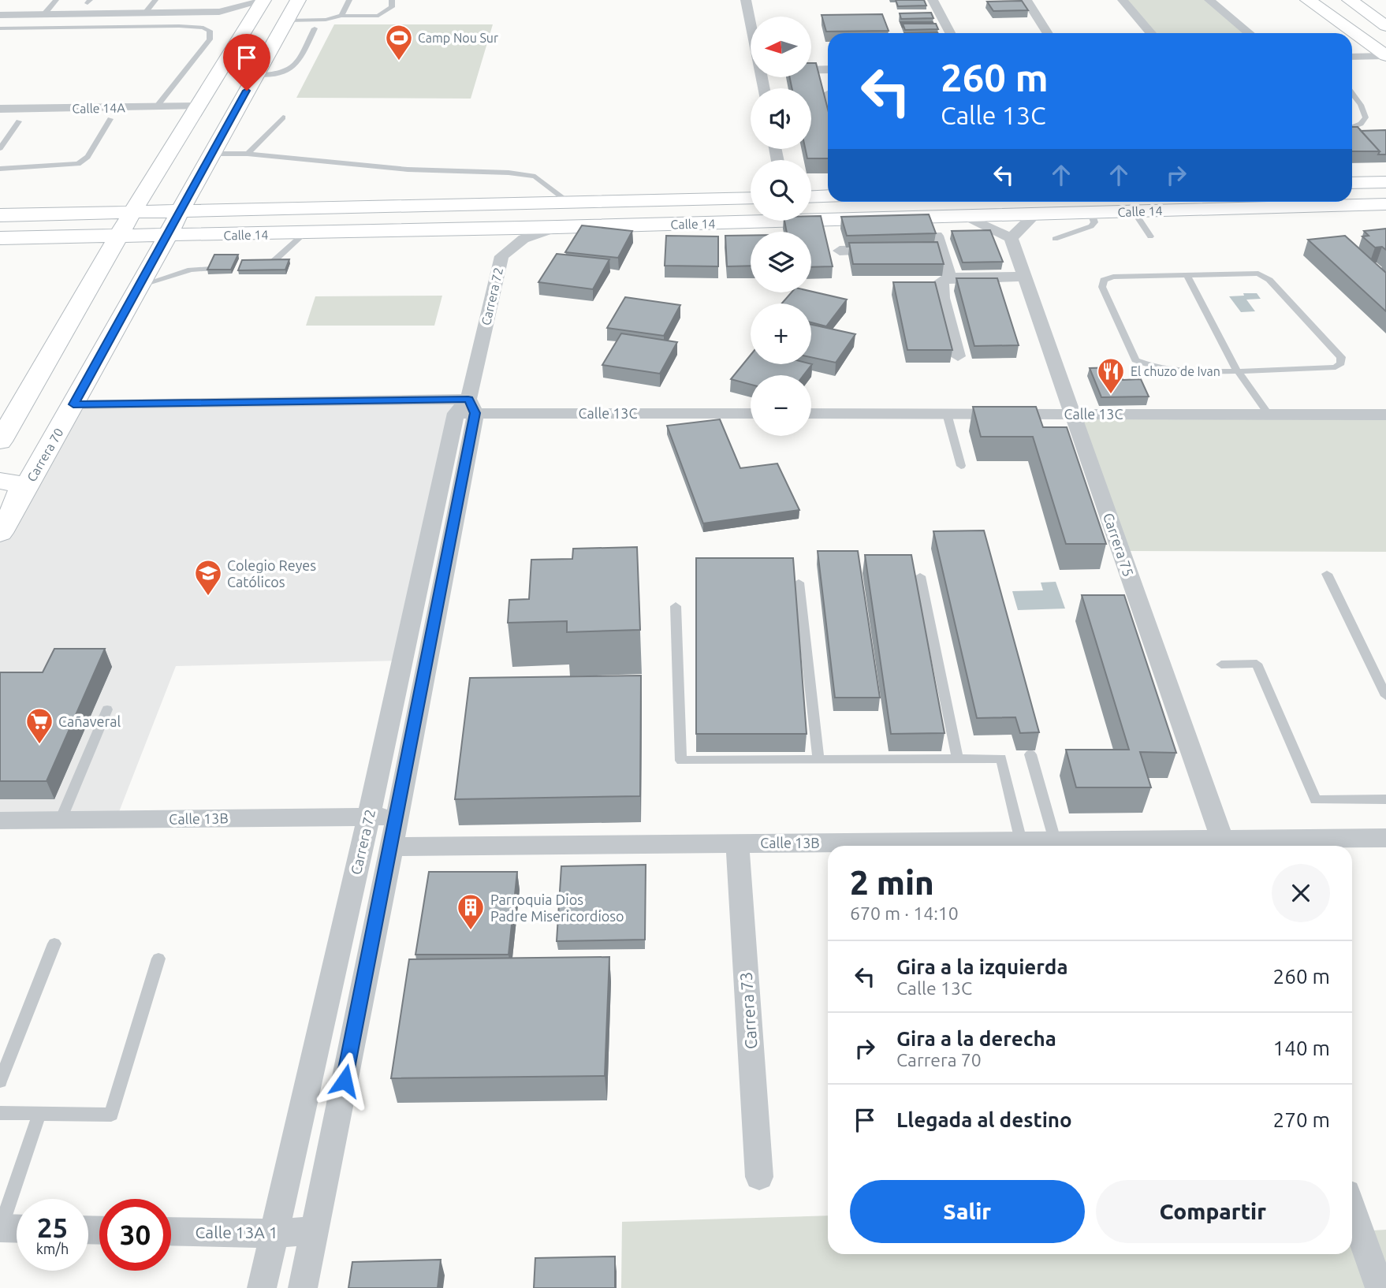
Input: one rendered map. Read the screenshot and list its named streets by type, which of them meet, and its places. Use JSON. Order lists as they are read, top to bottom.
{
  "streets": {
    "street": [
      "Calle 14A",
      "Calle 14",
      "Carrera 72",
      "Calle 13C",
      "Carrera 70",
      "Carrera 75",
      "Calle 13B",
      "Carrera 73",
      "Calle 13A 1"
    ]
  },
  "crossings": [
    ["Calle 14", "Carrera 72"],
    ["Calle 14", "Carrera 70"],
    ["Carrera 72", "Calle 13C"],
    ["Carrera 72", "Calle 13B"],
    ["Carrera 72", "Calle 13A 1"],
    ["Calle 13C", "Carrera 70"],
    ["Calle 13C", "Carrera 75"],
    ["Carrera 75", "Calle 13B"],
    ["Calle 13B", "Carrera 73"]
  ],
  "places": {
    "sports": ["Camp Nou Sur"],
    "restaurant": ["El chuzo de Ivan"],
    "school or university": ["Colegio Reyes Católicos"],
    "supermarket": ["Cañaveral"],
    "building": ["Parroquia Dios Padre Misericordioso"]
  },
  "north": "left",
  "page": {
    "map_buttons": ["+", "−"],
    "turn": ["260 m", "Calle 13C"],
    "heading": ["2 min", "670 m · 14:10"],
    "list": [
      {
        "name": "Gira a la izquierda",
        "note": "Calle 13C",
        "value": "260 m"
      },
      {
        "name": "Gira a la derecha",
        "note": "Carrera 70",
        "value": "140 m"
      },
      {
        "name": "Llegada al destino",
        "value": "270 m"
      }
    ],
    "buttons": ["Salir", "Compartir"],
    "speed": "25 km/h",
    "limit": "30"
  }
}
